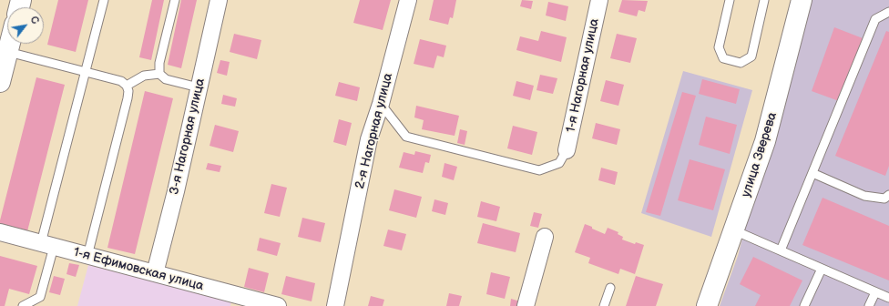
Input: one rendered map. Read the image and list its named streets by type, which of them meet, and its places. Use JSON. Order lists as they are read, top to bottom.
{
  "streets": {
    "street": [
      "1-я Нагорная улица",
      "2-я Нагорная улица",
      "3-я Нагорная улица",
      "улица Зверева",
      "1-я Ефимовская улица"
    ]
  },
  "crossings": [
    ["3-я Нагорная улица", "1-я Ефимовская улица"]
  ],
  "north": "top right"
}
